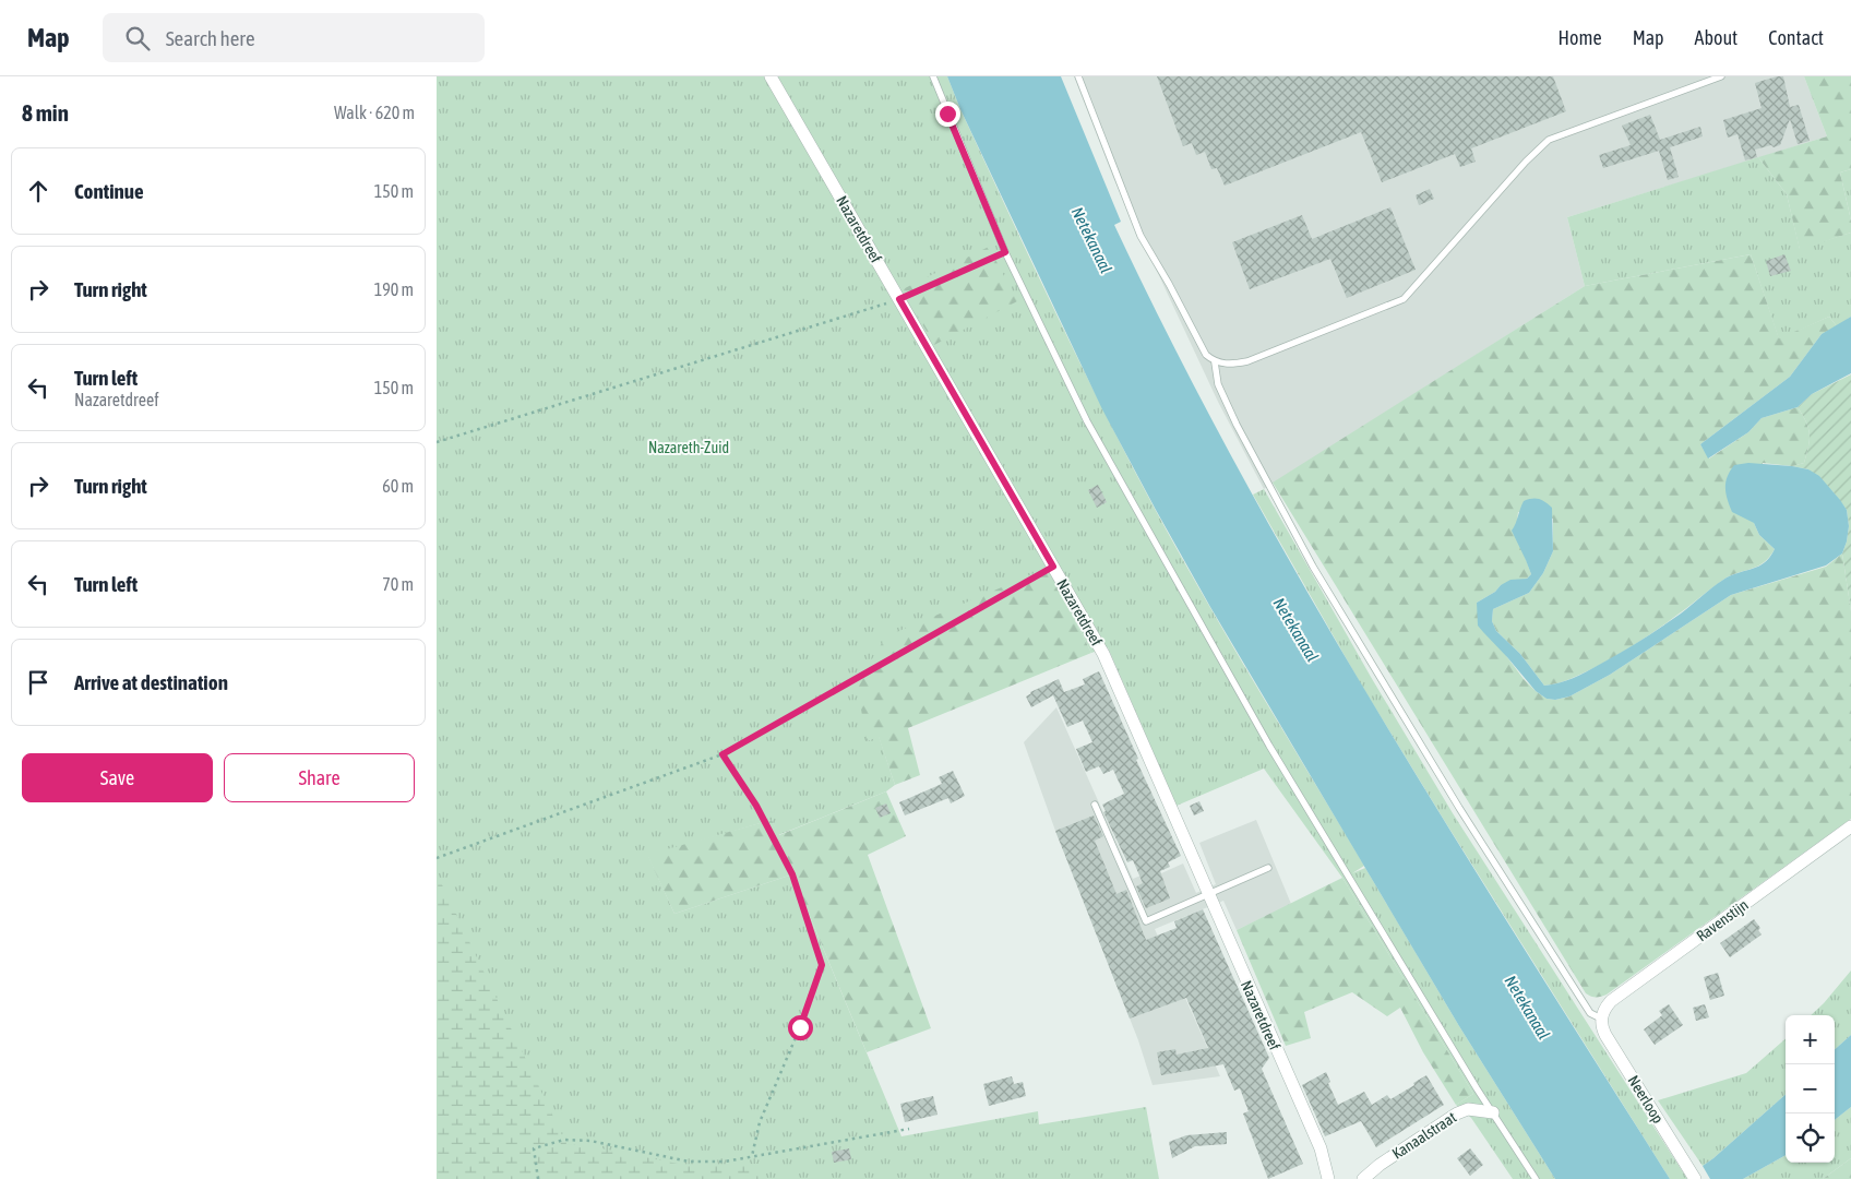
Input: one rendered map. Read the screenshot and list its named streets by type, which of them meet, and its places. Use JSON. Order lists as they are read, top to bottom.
{
  "streets": {
    "street": [
      "Nazaretdreef",
      "Ravenstijn",
      "Neerloop",
      "Kanaalstraat"
    ]
  },
  "crossings": [
    ["Ravenstijn", "Neerloop"]
  ],
  "water": ["Netekanaal"],
  "parks": ["Nazareth-Zuid"],
  "page": {
    "header": "Map",
    "search": "Search here",
    "nav": [
      "Home",
      "Map",
      "About",
      "Contact"
    ],
    "heading": ["8 min", "Walk · 620 m"],
    "list": [
      ["Continue", "150 m"],
      ["Turn right", "190 m"],
      ["Turn left", "Nazaretdreef", "150 m"],
      ["Turn right", "60 m"],
      ["Turn left", "70 m"],
      "Arrive at destination"
    ],
    "buttons": ["Save", "Share"],
    "map_buttons": ["+", "−"]
  }
}
